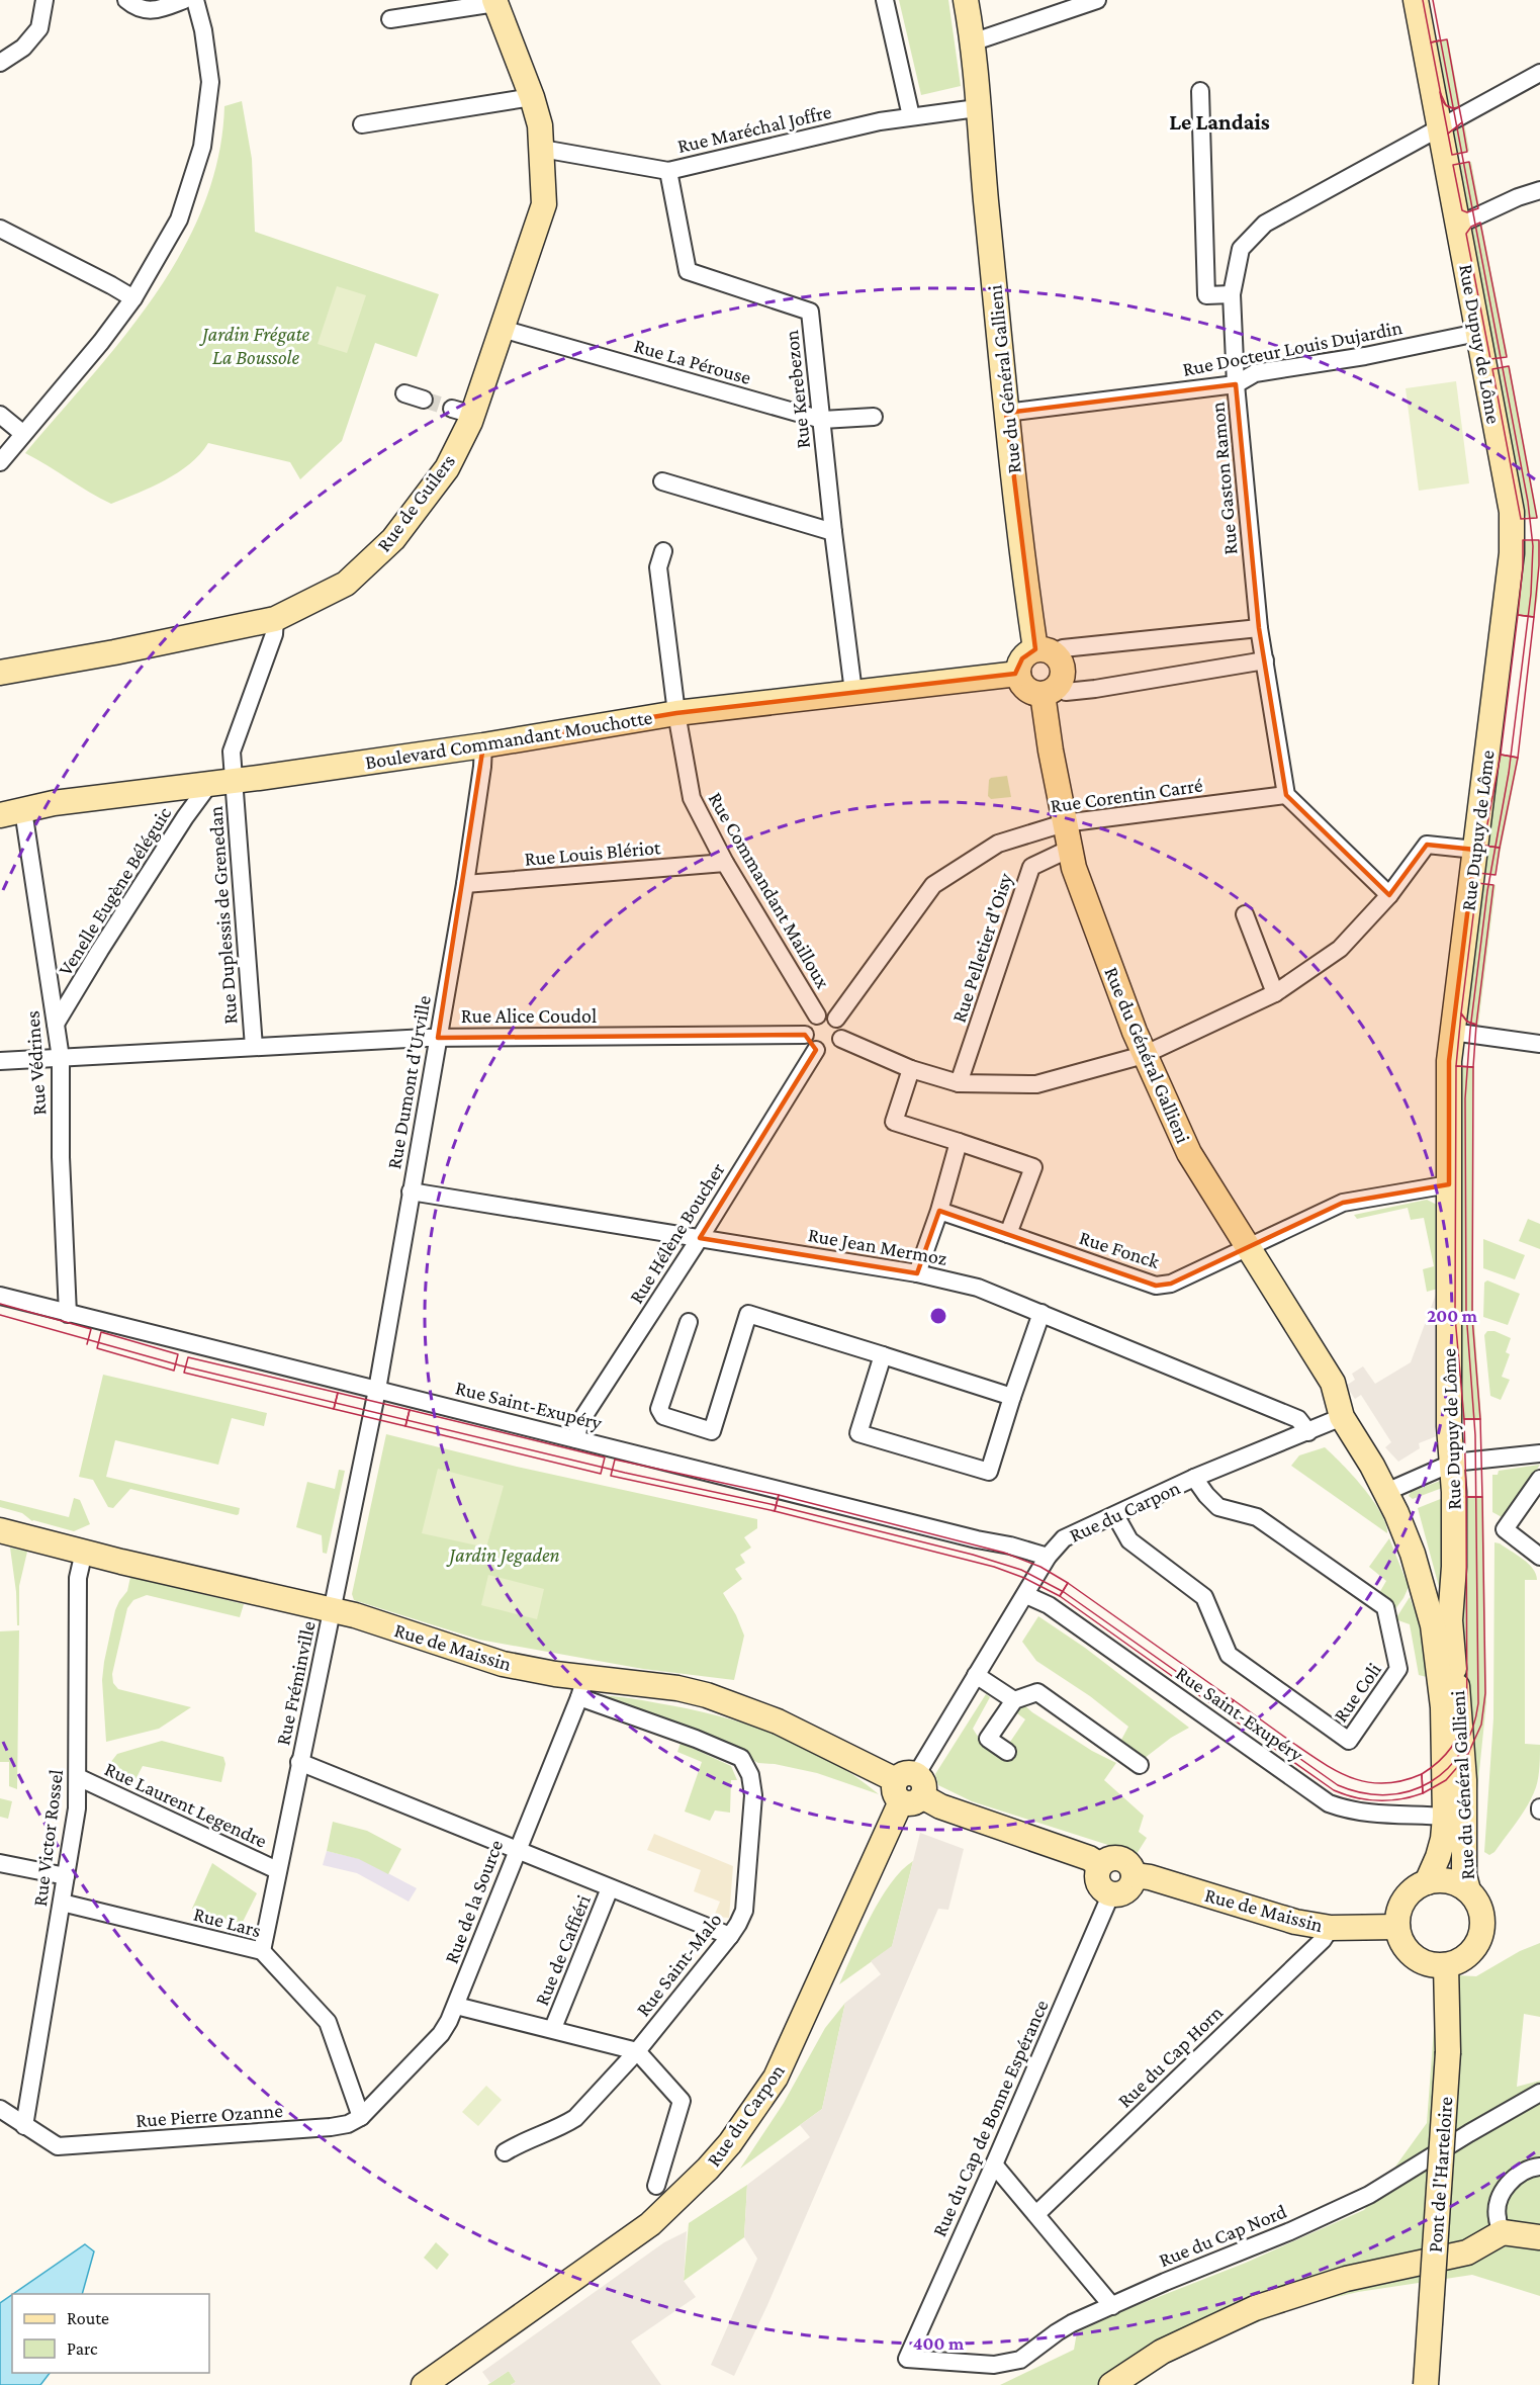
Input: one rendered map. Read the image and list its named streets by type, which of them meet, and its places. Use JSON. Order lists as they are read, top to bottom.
{
  "streets": {
    "main road": [
      "Rue Dupuy de Lôme",
      "Rue du Général Gallieni",
      "Rue de Guilers",
      "Boulevard Commandant Mouchotte",
      "Rue du Carpon",
      "Rue de Maissin",
      "Pont de l'Harteloire"
    ],
    "street": [
      "Rue Maréchal Joffre",
      "Rue Docteur Louis Dujardin",
      "Rue La Pérouse",
      "Rue Kerebezon",
      "Rue Gaston Ramon",
      "Rue Corentin Carré",
      "Rue Louis Blériot",
      "Rue Commandant Mailloux",
      "Venelle Eugène Béléguic",
      "Rue Duplessis de Grenedan",
      "Rue Pelletier d'Oisy",
      "Rue Alice Coudol",
      "Rue Védrines",
      "Rue Dumont d'Urville",
      "Rue Hélène Boucher",
      "Rue Jean Mermoz",
      "Rue Fonck",
      "Rue Saint-Exupéry",
      "Rue Fréminville",
      "Rue Coli",
      "Rue Laurent Legendre",
      "Rue Victor Rossel",
      "Rue de la Source",
      "Rue Lars",
      "Rue de Caffiéri",
      "Rue Saint-Malo",
      "Rue du Cap Horn",
      "Rue Pierre Ozanne",
      "Rue du Cap de Bonne Espérance",
      "Rue du Cap Nord"
    ]
  },
  "crossings": [
    ["Rue Maréchal Joffre", "Rue du Général Gallieni"],
    ["Rue Maréchal Joffre", "Rue Kerebezon"],
    ["Rue Maréchal Joffre", "Rue de Guilers"],
    ["Rue Dupuy de Lôme", "Rue Docteur Louis Dujardin"],
    ["Rue Dupuy de Lôme", "Rue du Général Gallieni"],
    ["Rue Dupuy de Lôme", "Rue Gaston Ramon"],
    ["Rue Dupuy de Lôme", "Rue Fonck"],
    ["Rue Docteur Louis Dujardin", "Rue du Général Gallieni"],
    ["Rue Docteur Louis Dujardin", "Rue Gaston Ramon"],
    ["Rue La Pérouse", "Rue Kerebezon"],
    ["Rue La Pérouse", "Rue de Guilers"],
    ["Rue du Général Gallieni", "Boulevard Commandant Mouchotte"],
    ["Rue du Général Gallieni", "Rue Corentin Carré"],
    ["Rue du Général Gallieni", "Rue Pelletier d'Oisy"],
    ["Rue du Général Gallieni", "Rue Fonck"],
    ["Rue du Général Gallieni", "Rue Saint-Exupéry"],
    ["Rue du Général Gallieni", "Rue du Carpon"],
    ["Rue du Général Gallieni", "Rue de Maissin"],
    ["Rue du Général Gallieni", "Pont de l'Harteloire"],
    ["Rue Kerebezon", "Boulevard Commandant Mouchotte"],
    ["Rue Gaston Ramon", "Rue Corentin Carré"],
    ["Rue de Guilers", "Rue Duplessis de Grenedan"],
    ["Boulevard Commandant Mouchotte", "Rue Commandant Mailloux"],
    ["Boulevard Commandant Mouchotte", "Venelle Eugène Béléguic"],
    ["Boulevard Commandant Mouchotte", "Rue Duplessis de Grenedan"],
    ["Boulevard Commandant Mouchotte", "Rue Védrines"],
    ["Boulevard Commandant Mouchotte", "Rue Dumont d'Urville"],
    ["Rue Corentin Carré", "Rue Commandant Mailloux"],
    ["Rue Corentin Carré", "Rue Alice Coudol"],
    ["Rue Corentin Carré", "Rue Hélène Boucher"],
    ["Rue Louis Blériot", "Rue Commandant Mailloux"],
    ["Rue Louis Blériot", "Rue Dumont d'Urville"],
    ["Rue Commandant Mailloux", "Rue Alice Coudol"],
    ["Rue Commandant Mailloux", "Rue Hélène Boucher"],
    ["Venelle Eugène Béléguic", "Rue Duplessis de Grenedan"],
    ["Venelle Eugène Béléguic", "Rue Védrines"],
    ["Rue Duplessis de Grenedan", "Rue Alice Coudol"],
    ["Rue Alice Coudol", "Rue Védrines"],
    ["Rue Alice Coudol", "Rue Dumont d'Urville"],
    ["Rue Alice Coudol", "Rue Hélène Boucher"],
    ["Rue Védrines", "Rue Saint-Exupéry"],
    ["Rue Dumont d'Urville", "Rue Jean Mermoz"],
    ["Rue Dumont d'Urville", "Rue Saint-Exupéry"],
    ["Rue Dumont d'Urville", "Rue Fréminville"],
    ["Rue Hélène Boucher", "Rue Jean Mermoz"],
    ["Rue Hélène Boucher", "Rue Saint-Exupéry"],
    ["Rue Jean Mermoz", "Rue du Carpon"],
    ["Rue Saint-Exupéry", "Rue du Carpon"],
    ["Rue du Carpon", "Rue de Maissin"],
    ["Rue du Carpon", "Rue Coli"],
    ["Rue de Maissin", "Rue Fréminville"],
    ["Rue de Maissin", "Rue Victor Rossel"],
    ["Rue de Maissin", "Rue de la Source"],
    ["Rue de Maissin", "Rue Saint-Malo"],
    ["Rue de Maissin", "Rue du Cap Horn"],
    ["Rue de Maissin", "Rue du Cap de Bonne Espérance"],
    ["Rue de Maissin", "Pont de l'Harteloire"],
    ["Rue Fréminville", "Rue Laurent Legendre"],
    ["Rue Fréminville", "Rue Lars"],
    ["Rue Laurent Legendre", "Rue Victor Rossel"],
    ["Rue Victor Rossel", "Rue Lars"],
    ["Rue Victor Rossel", "Rue Pierre Ozanne"],
    ["Rue de la Source", "Rue Lars"],
    ["Rue de la Source", "Rue Saint-Malo"],
    ["Rue de la Source", "Rue Pierre Ozanne"],
    ["Rue Lars", "Rue Pierre Ozanne"],
    ["Rue du Cap de Bonne Espérance", "Rue du Cap Nord"]
  ],
  "districts": ["Le Landais"],
  "parks": ["Jardin Frégate La Boussole", "Jardin Jegaden"],
  "legend": ["Route", "Parc"],
  "rings": ["200 m", "400 m"]
}
